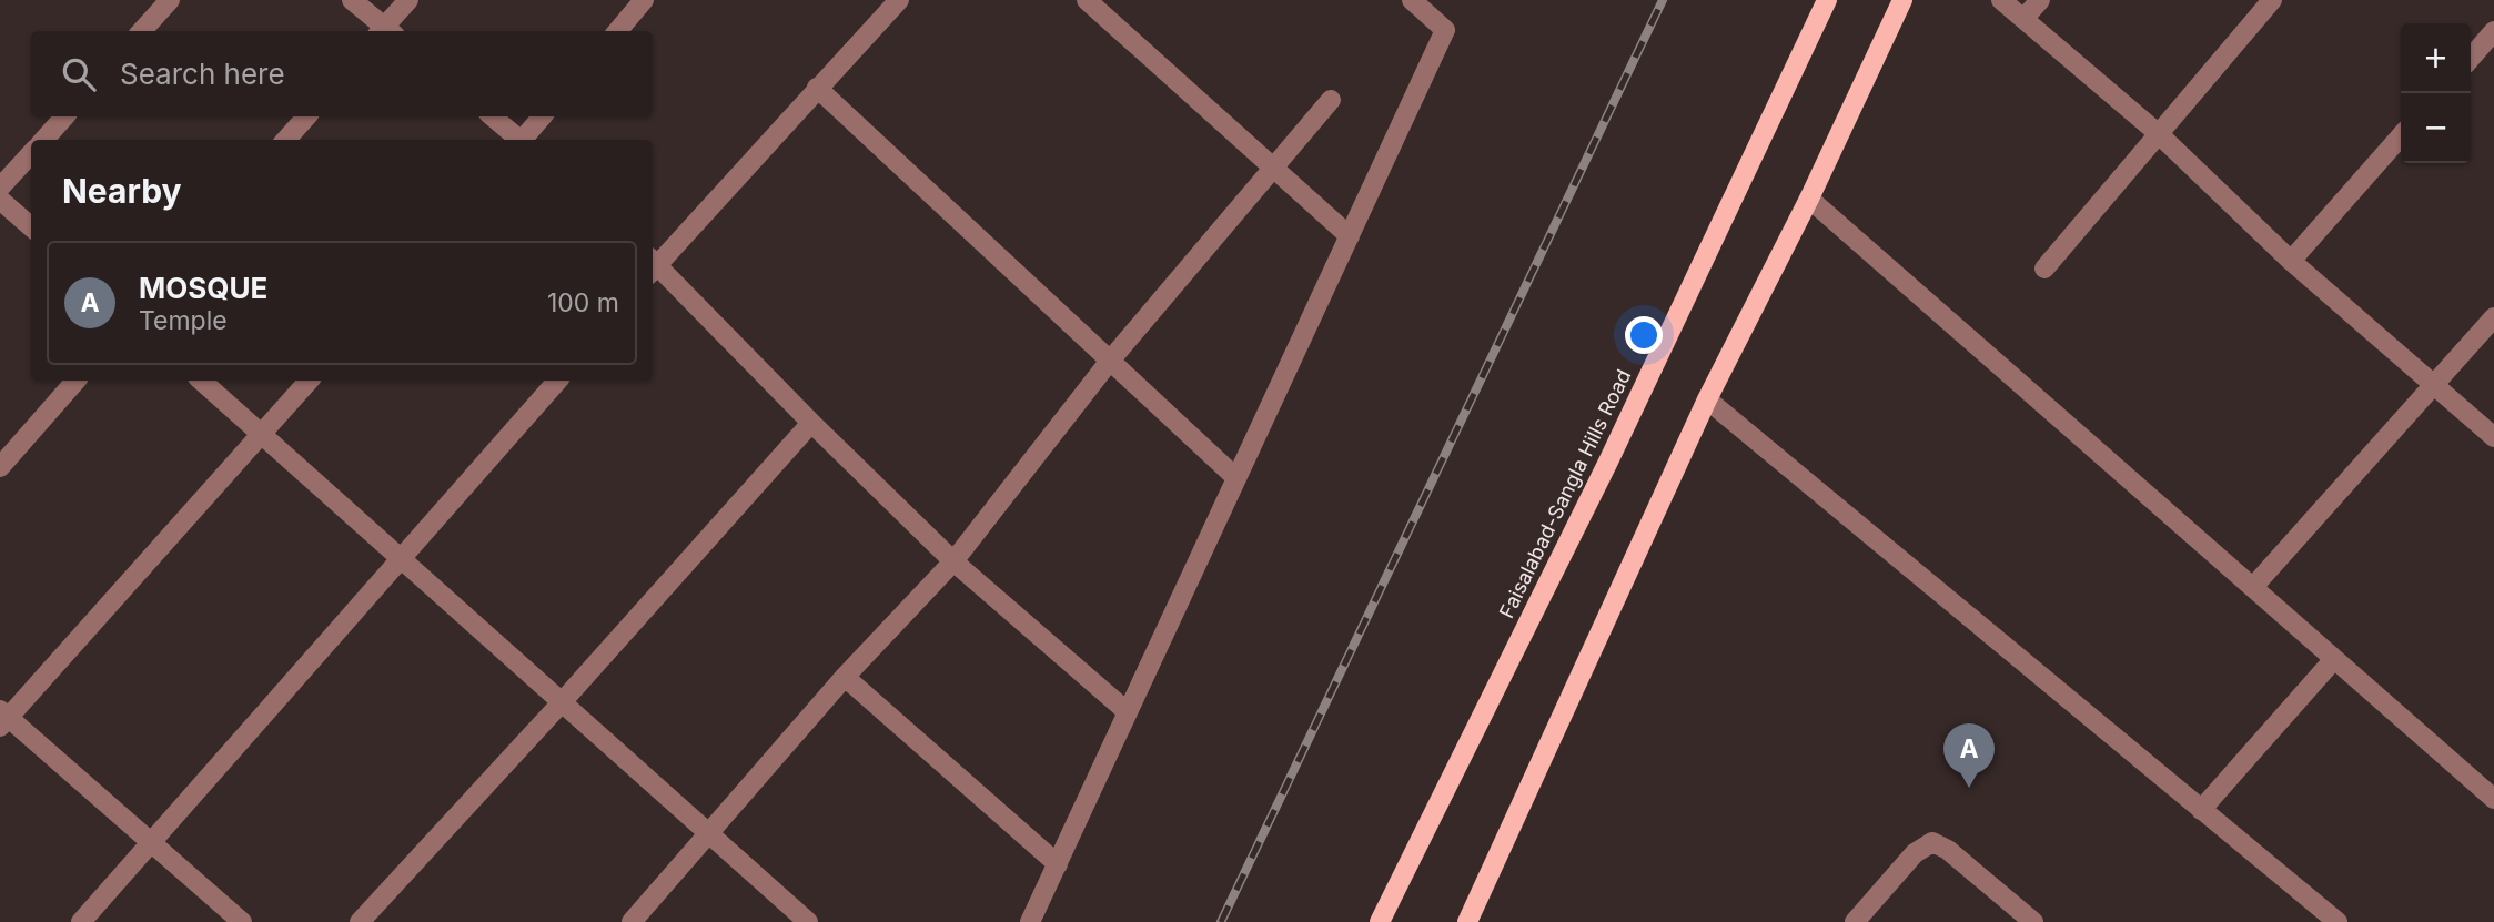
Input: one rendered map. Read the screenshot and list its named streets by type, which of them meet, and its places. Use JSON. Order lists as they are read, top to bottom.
{
  "streets": {
    "main road": ["Faisalabad-Sangla Hills Road"]
  },
  "page": {
    "map_buttons": ["+", "−"],
    "search": "Search here",
    "heading": "Nearby",
    "list": [
      {
        "mark": "A",
        "name": "MOSQUE",
        "note": "Temple",
        "value": "100 m"
      }
    ],
    "pins": "A"
  }
}
